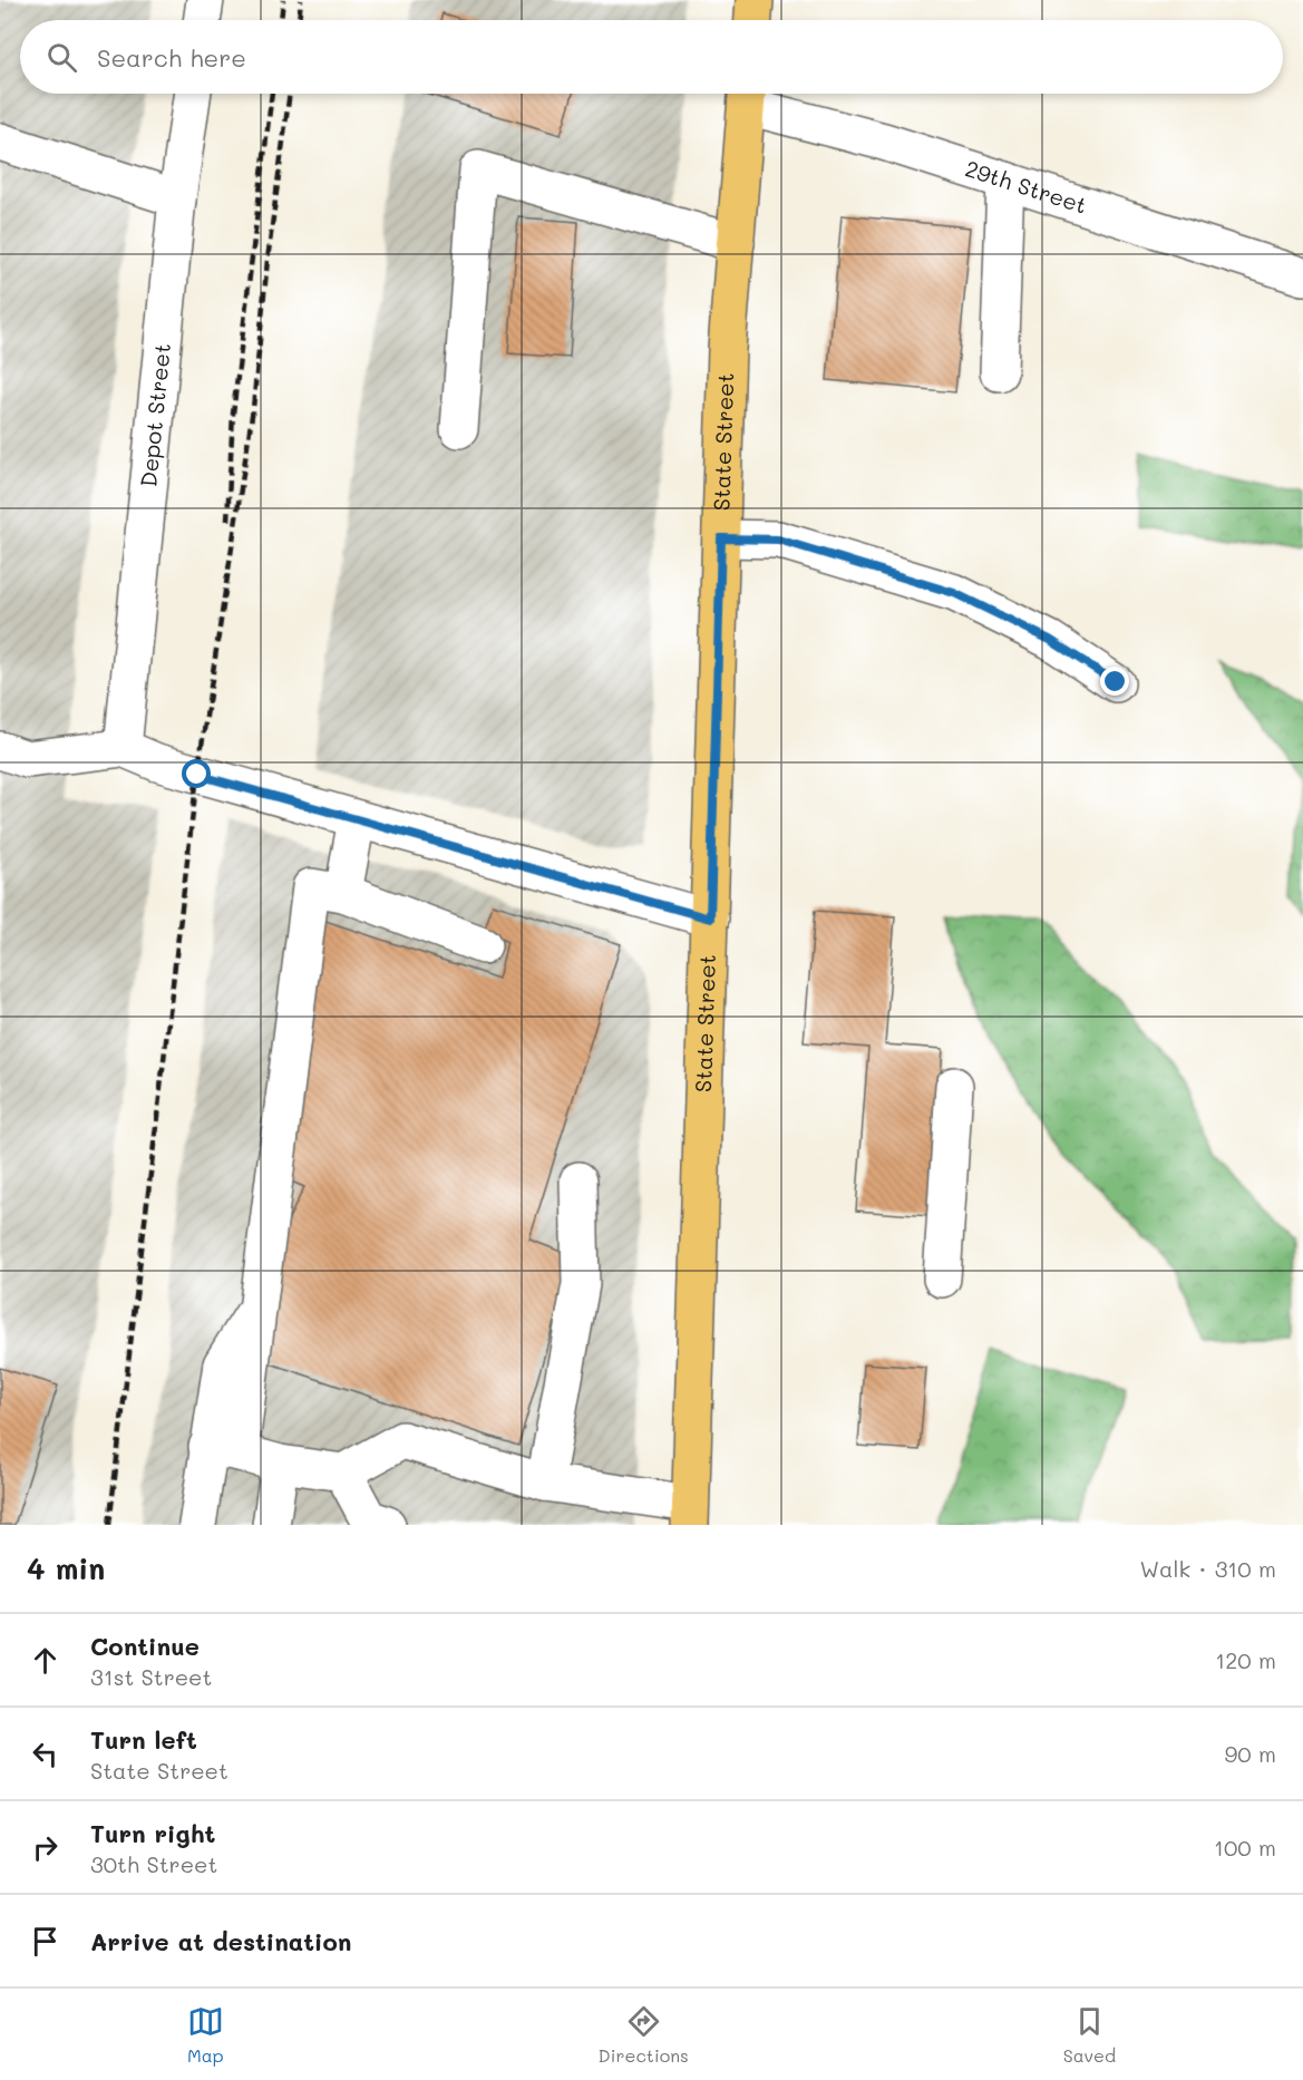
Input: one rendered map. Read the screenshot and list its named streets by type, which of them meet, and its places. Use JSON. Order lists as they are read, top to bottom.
{
  "streets": {
    "main road": ["State Street"],
    "street": ["29th Street", "Depot Street"]
  },
  "crossings": [
    ["29th Street", "State Street"]
  ],
  "page": {
    "search": "Search here",
    "heading": ["4 min", "Walk · 310 m"],
    "list": [
      ["Continue", "31st Street", "120 m"],
      ["Turn left", "State Street", "90 m"],
      ["Turn right", "30th Street", "100 m"],
      "Arrive at destination"
    ],
    "nav": ["Map", "Directions", "Saved"]
  }
}
